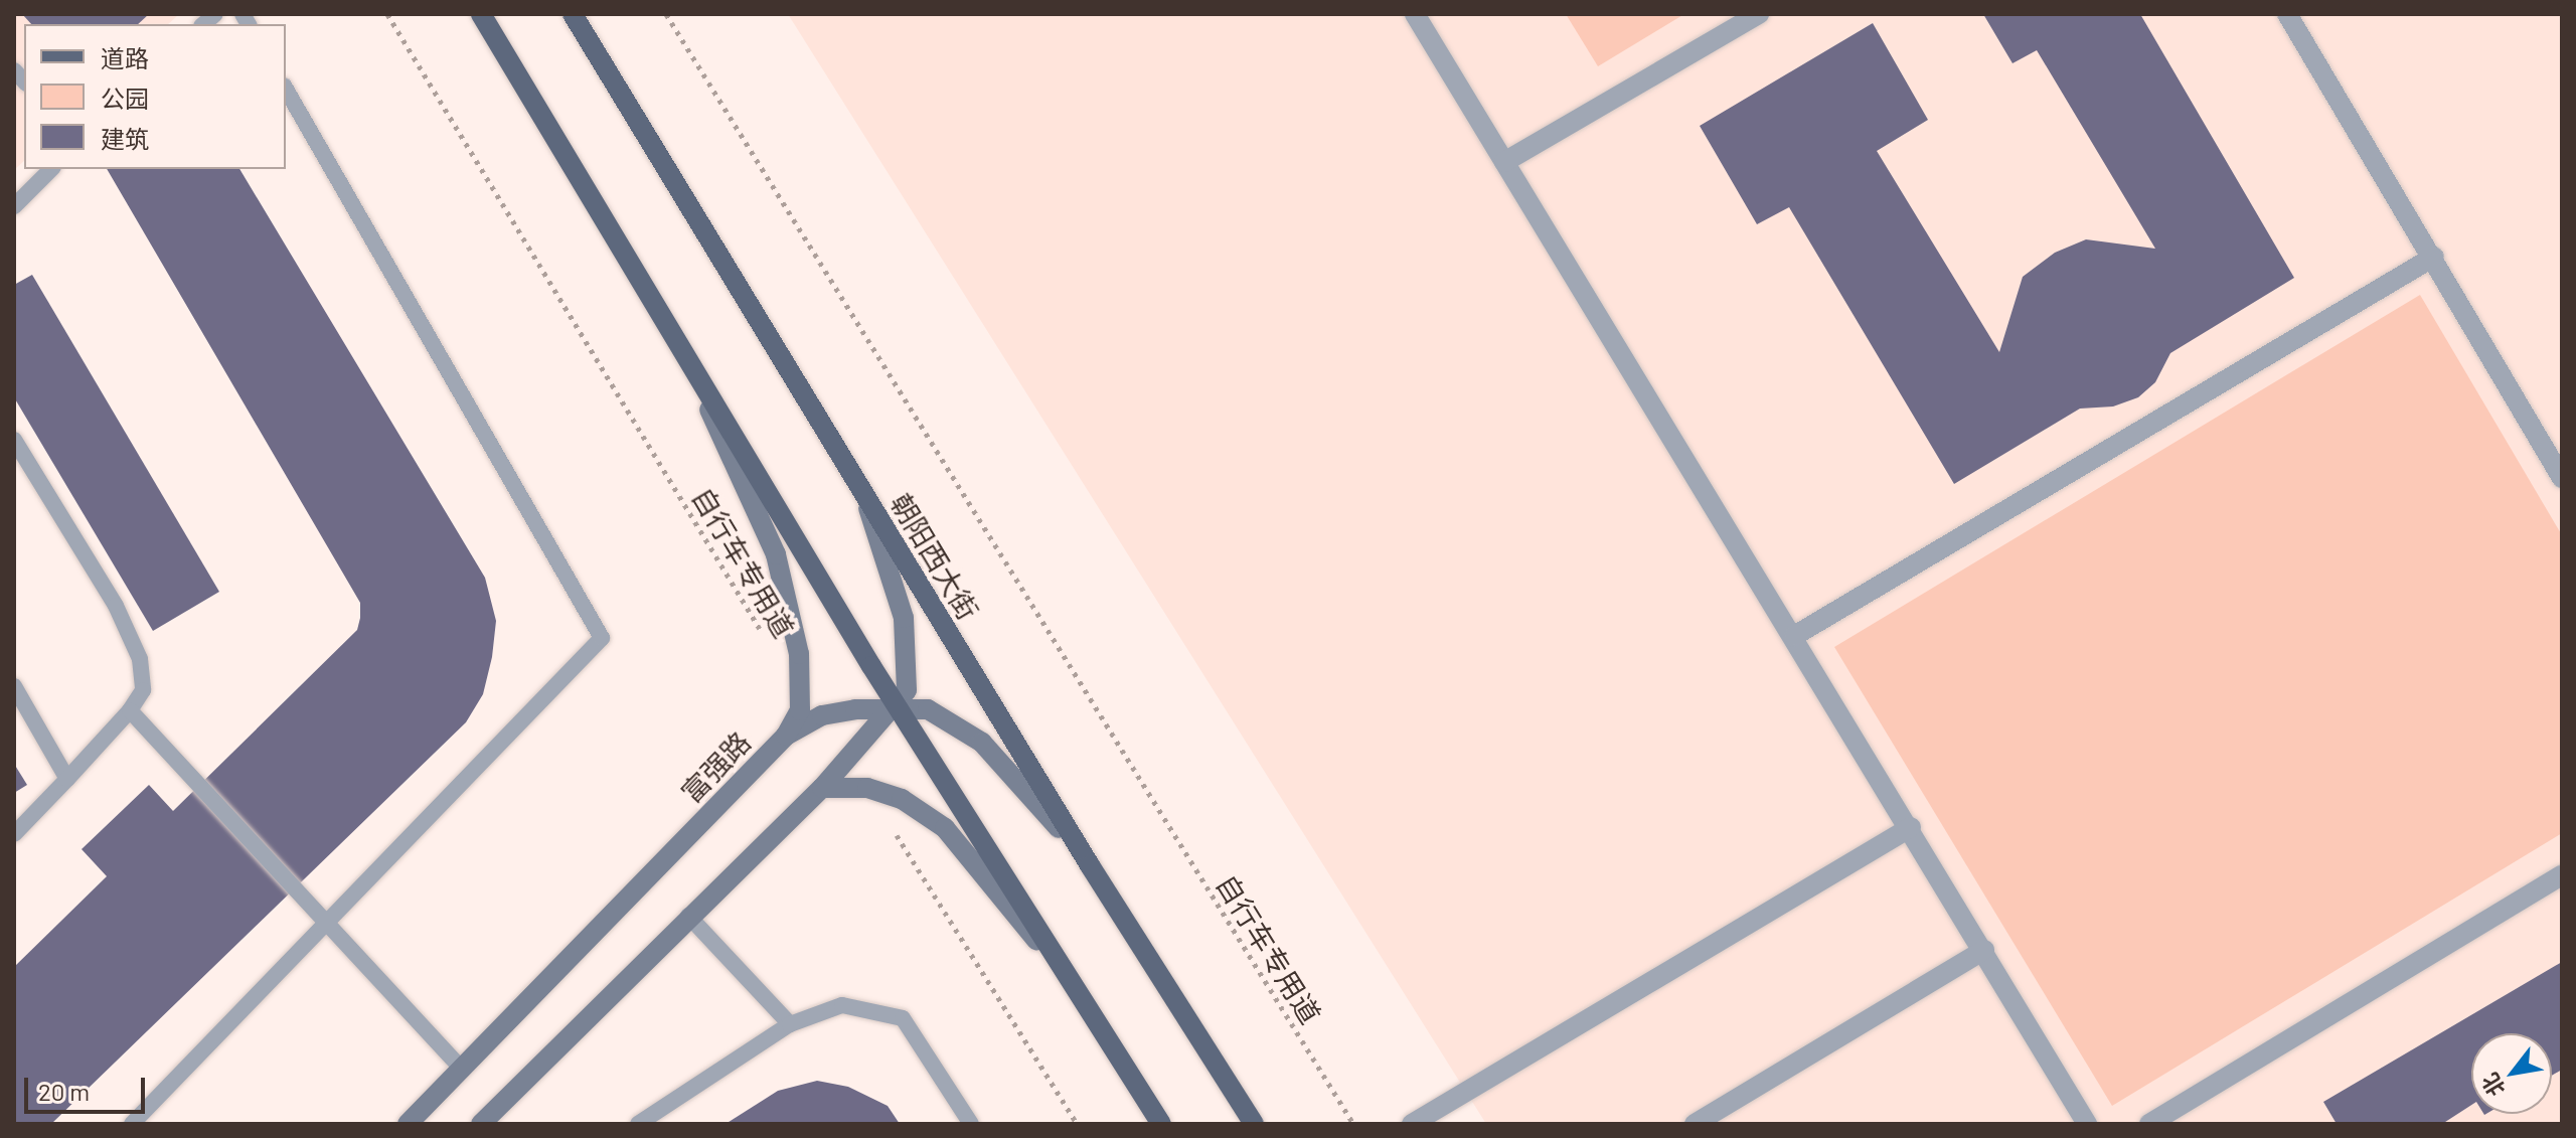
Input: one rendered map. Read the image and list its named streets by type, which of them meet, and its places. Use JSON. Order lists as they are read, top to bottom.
{
  "streets": {
    "main road": ["朝阳西大街", "富强路"],
    "path": ["自行车专用道"]
  },
  "legend": ["道路", "公园", "建筑"],
  "scale_bar": "20 m",
  "north": "bottom left"
}
